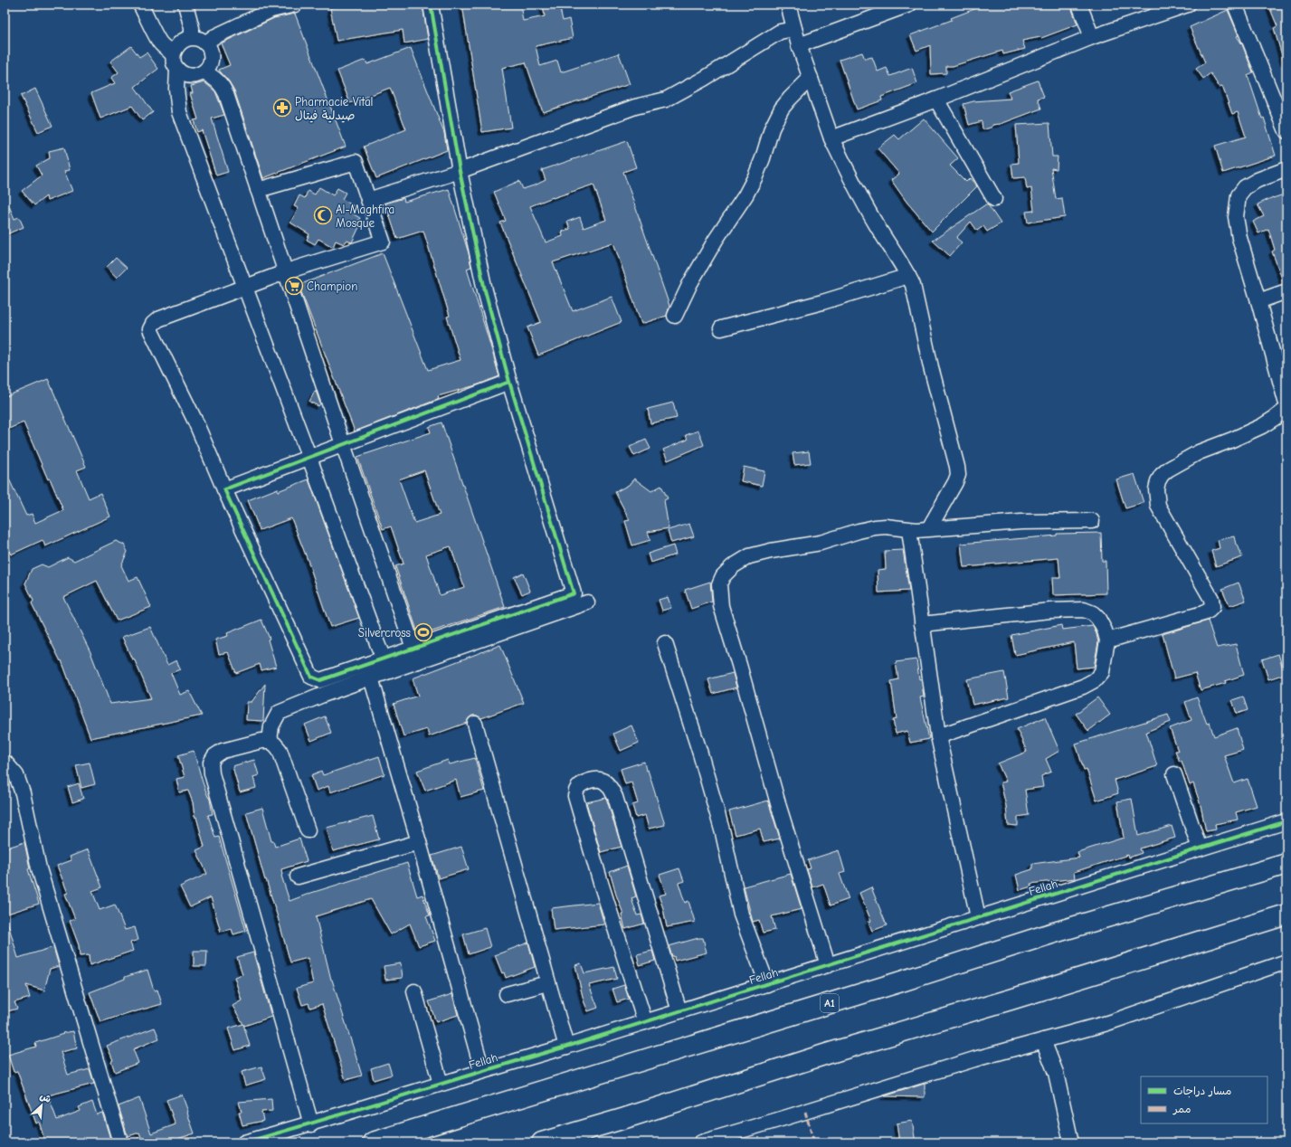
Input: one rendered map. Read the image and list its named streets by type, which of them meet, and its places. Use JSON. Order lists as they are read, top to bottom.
{
  "streets": {
    "highway": ["A1"],
    "street": ["Fellah"]
  },
  "places": {
    "pharmacy": ["Pharmacie Vital صيدلية فيتال"],
    "mosque": ["Al-Maghfira Mosque"],
    "supermarket": ["Champion"],
    "sports": ["Silvercross"]
  },
  "legend": ["مسار دراجات", "ممر"],
  "north": "top right"
}
